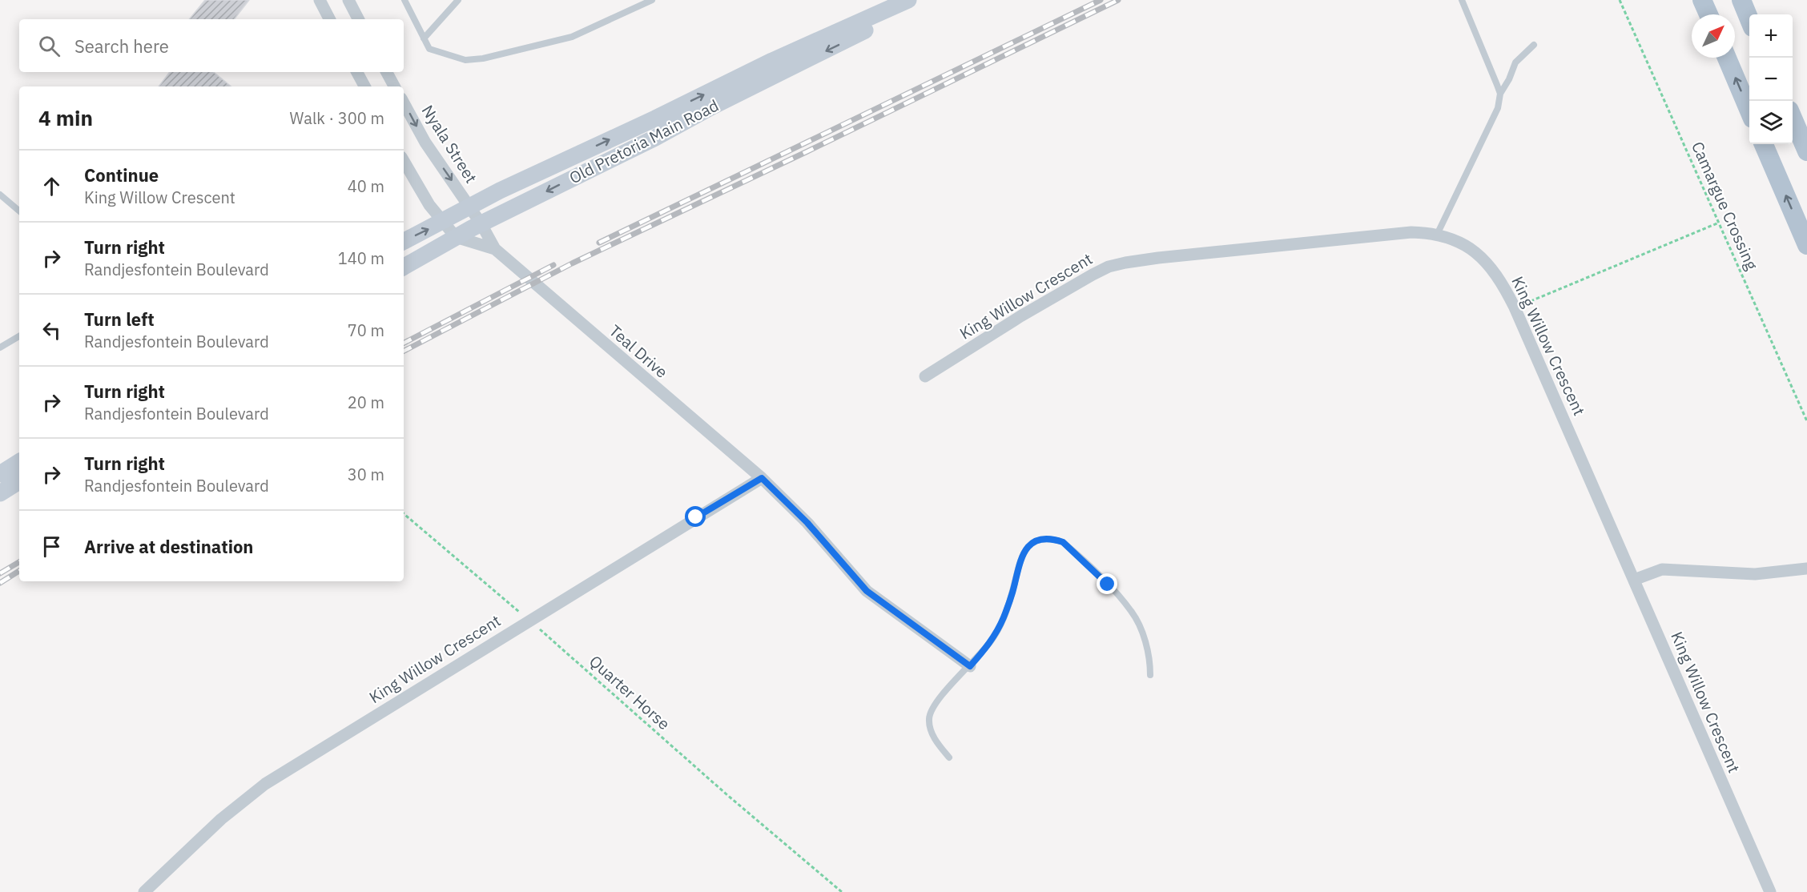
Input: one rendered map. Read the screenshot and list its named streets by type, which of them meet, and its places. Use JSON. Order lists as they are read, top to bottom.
{
  "streets": {
    "main road": ["Old Pretoria Main Road"],
    "street": ["Nyala Street", "King Willow Crescent", "Teal Drive"],
    "path": ["Camargue Crossing", "Quarter Horse"]
  },
  "crossings": [
    ["Old Pretoria Main Road", "Nyala Street"],
    ["Old Pretoria Main Road", "Teal Drive"],
    ["Nyala Street", "Teal Drive"],
    ["King Willow Crescent", "Teal Drive"],
    ["King Willow Crescent", "Quarter Horse"]
  ],
  "north": "top right",
  "page": {
    "map_buttons": ["+", "−"],
    "search": "Search here",
    "heading": ["4 min", "Walk · 300 m"],
    "list": [
      ["Continue", "King Willow Crescent", "40 m"],
      ["Turn right", "Randjesfontein Boulevard", "140 m"],
      ["Turn left", "Randjesfontein Boulevard", "70 m"],
      ["Turn right", "Randjesfontein Boulevard", "20 m"],
      ["Turn right", "Randjesfontein Boulevard", "30 m"],
      "Arrive at destination"
    ]
  }
}
